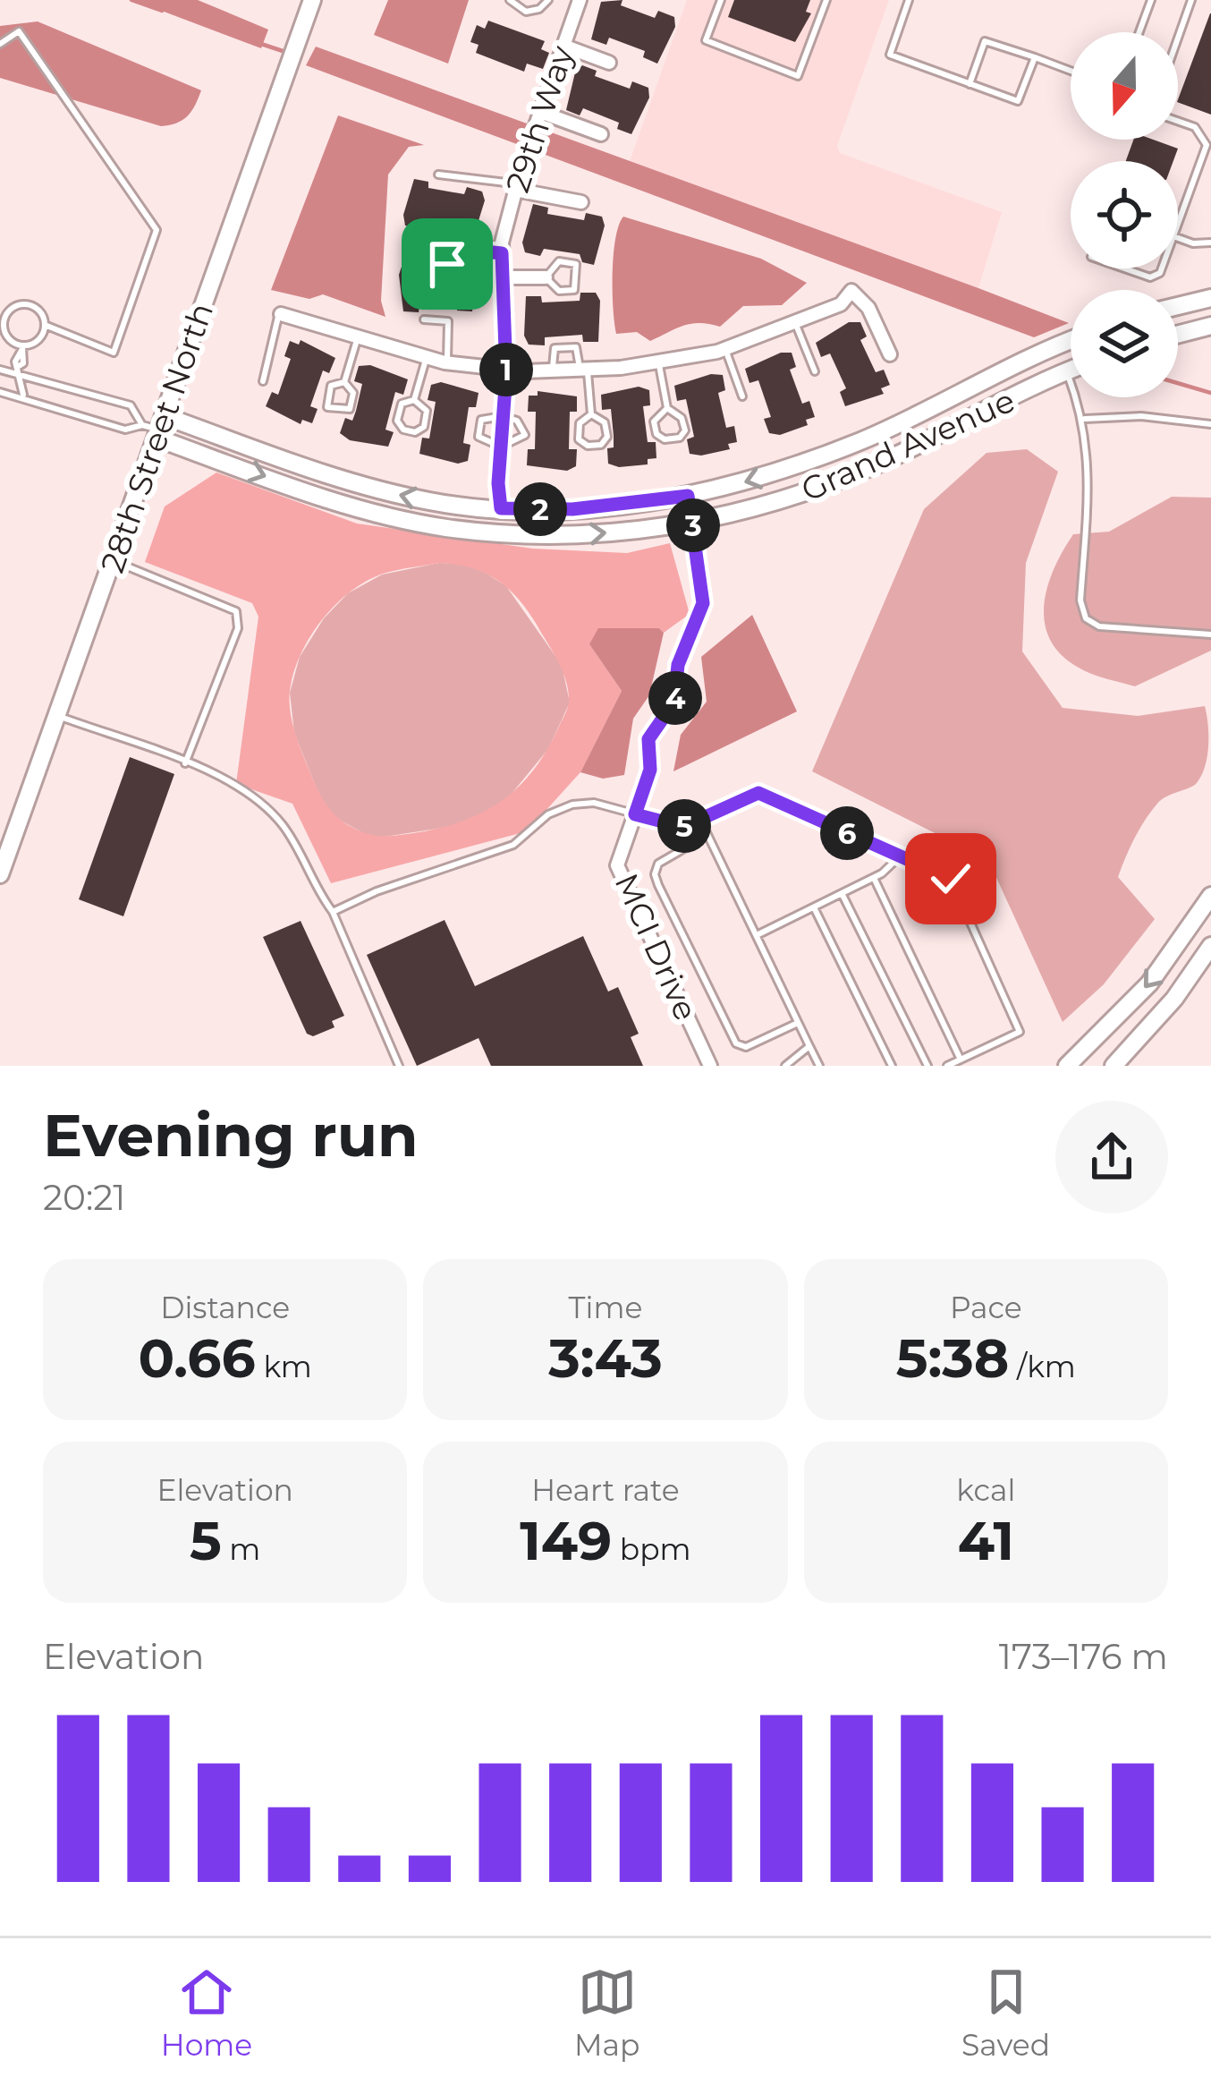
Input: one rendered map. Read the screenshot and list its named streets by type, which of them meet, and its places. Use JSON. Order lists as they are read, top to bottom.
{
  "streets": {
    "street": [
      "29th Way",
      "28th Street North",
      "Grand Avenue",
      "MCI Drive"
    ]
  },
  "crossings": [
    ["28th Street North", "Grand Avenue"],
    ["Grand Avenue", "MCI Drive"]
  ],
  "north": "bottom",
  "page": {
    "pins": [
      "1",
      "2",
      "3",
      "4",
      "5",
      "6"
    ],
    "heading": ["Evening run", "20:21"],
    "stats": [
      ["Distance", "0.66 km"],
      ["Time", "3:43"],
      ["Pace", "5:38 /km"],
      ["Elevation", "5 m"],
      ["Heart rate", "149 bpm"],
      ["kcal", "41"]
    ],
    "chart": ["Elevation", "173–176 m"],
    "tabs": ["Home", "Map", "Saved"]
  }
}
